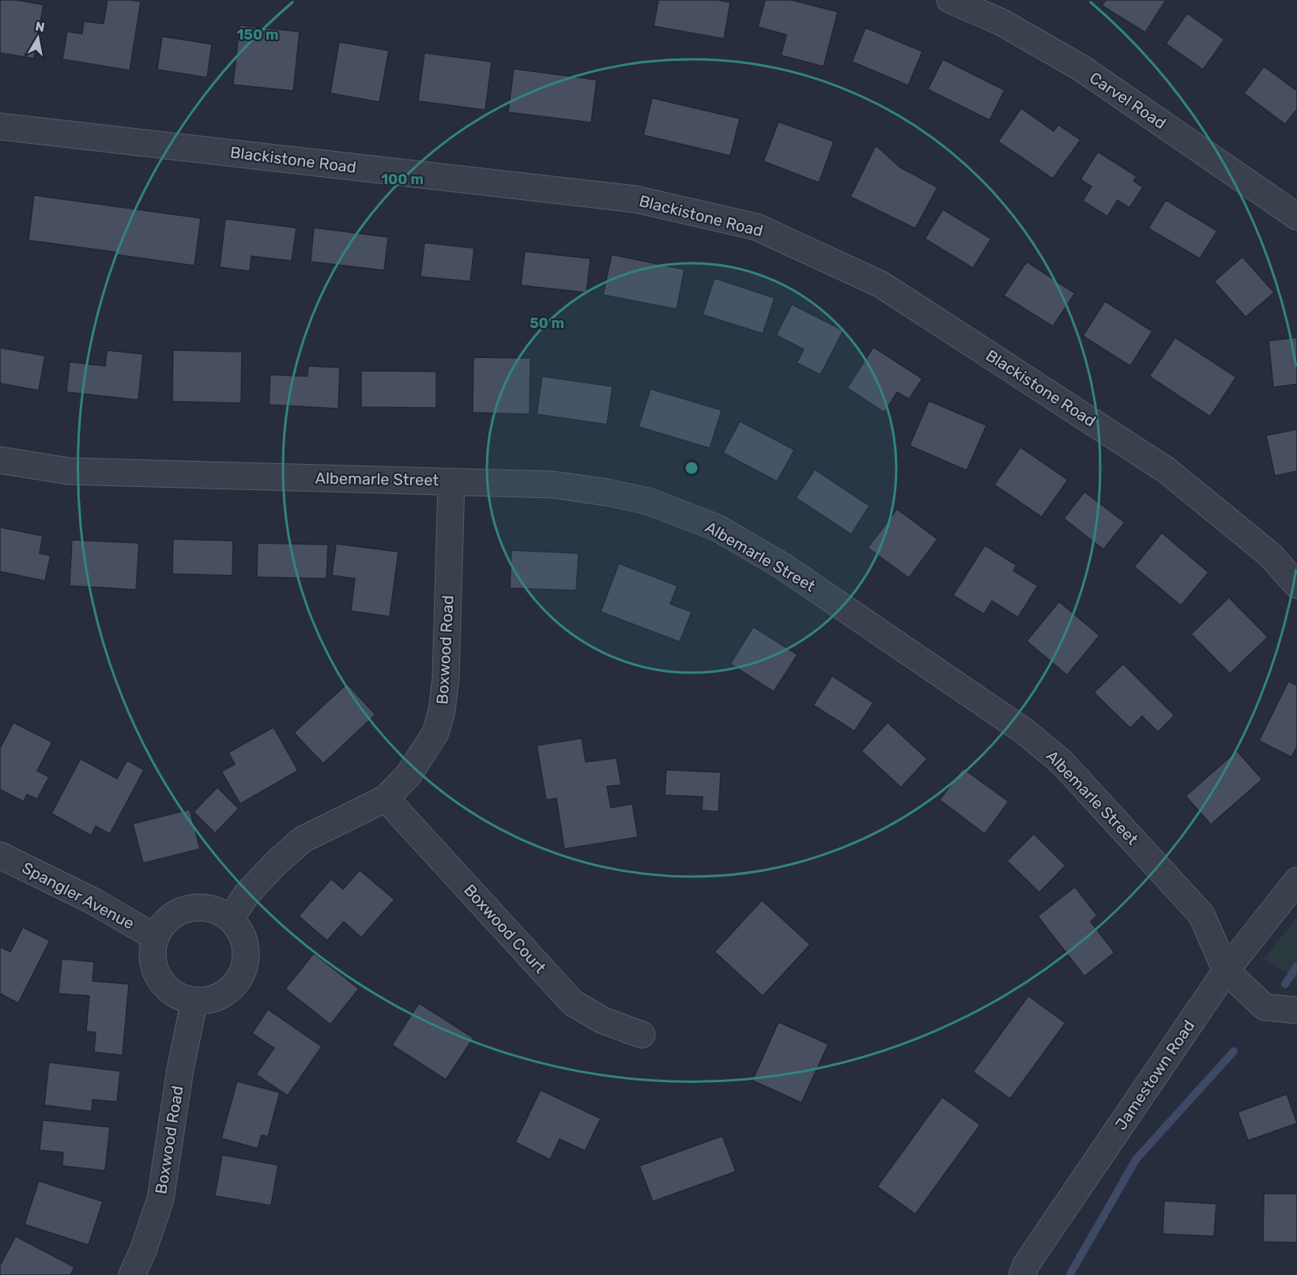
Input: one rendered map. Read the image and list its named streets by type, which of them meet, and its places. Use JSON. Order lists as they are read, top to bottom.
{
  "streets": {
    "street": [
      "Carvel Road",
      "Blackistone Road",
      "Albemarle Street",
      "Boxwood Road",
      "Spangler Avenue",
      "Boxwood Court",
      "Jamestown Road"
    ]
  },
  "crossings": [
    ["Albemarle Street", "Boxwood Road"],
    ["Albemarle Street", "Jamestown Road"],
    ["Boxwood Road", "Spangler Avenue"],
    ["Boxwood Road", "Boxwood Court"]
  ],
  "north": "top",
  "rings": ["150 m", "100 m", "50 m"]
}
